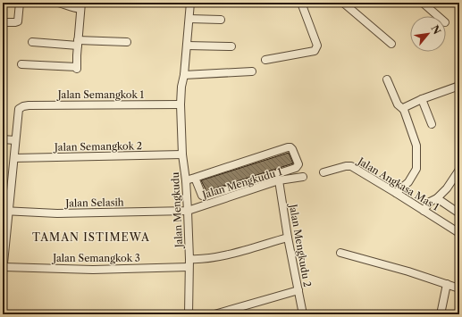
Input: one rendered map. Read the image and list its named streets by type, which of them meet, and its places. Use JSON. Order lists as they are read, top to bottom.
{
  "streets": {
    "street": [
      "Jalan Semangkok 1",
      "Jalan Semangkok 2",
      "Jalan Mengkudu 1",
      "Jalan Angkasa Mas 1",
      "Jalan Selasih",
      "Jalan Mengkudu",
      "Jalan Mengkudu 2",
      "Jalan Semangkok 3"
    ]
  },
  "crossings": [
    ["Jalan Semangkok 1", "Jalan Mengkudu"],
    ["Jalan Semangkok 2", "Jalan Mengkudu"],
    ["Jalan Mengkudu 1", "Jalan Selasih"],
    ["Jalan Mengkudu 1", "Jalan Mengkudu"],
    ["Jalan Mengkudu 1", "Jalan Mengkudu 2"],
    ["Jalan Selasih", "Jalan Mengkudu"],
    ["Jalan Mengkudu", "Jalan Semangkok 3"],
    ["Jalan Mengkudu 2", "Jalan Semangkok 3"]
  ],
  "districts": ["TAMAN ISTIMEWA"],
  "north": "top right"
}
